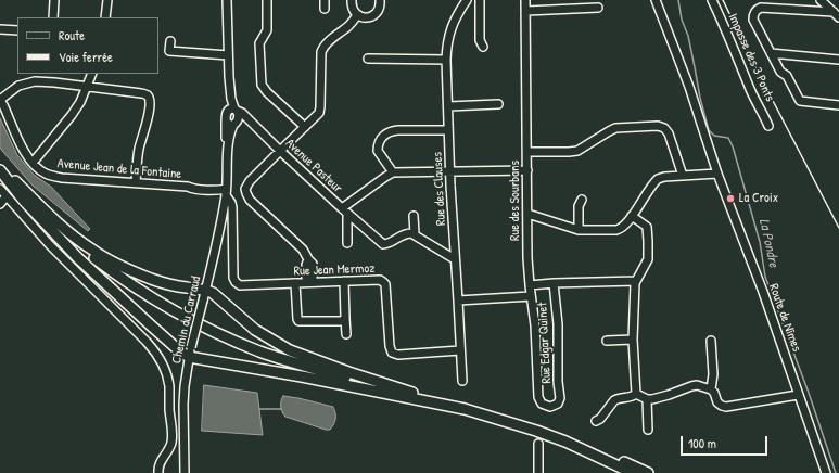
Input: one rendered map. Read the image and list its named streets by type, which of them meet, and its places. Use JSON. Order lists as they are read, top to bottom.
{
  "streets": {
    "street": [
      "Impasse des 3 Ponts",
      "Avenue Pasteur",
      "Avenue Jean de la Fontaine",
      "Rue des Clauses",
      "Rue des Sourbans",
      "Rue Jean Mermoz",
      "Route de Nîmes",
      "Chemin du Carraud",
      "Rue Edgar Quinet"
    ]
  },
  "crossings": [
    ["Avenue Pasteur", "Chemin du Carraud"],
    ["Avenue Jean de la Fontaine", "Rue Jean Mermoz"],
    ["Avenue Jean de la Fontaine", "Chemin du Carraud"],
    ["Rue des Clauses", "Rue Jean Mermoz"],
    ["Rue des Sourbans", "Rue Edgar Quinet"],
    ["Rue Jean Mermoz", "Chemin du Carraud"]
  ],
  "water": ["La Pondre"],
  "places": ["La Croix"],
  "legend": ["Route", "Voie ferrée"],
  "scale_bar": "100 m"
}
